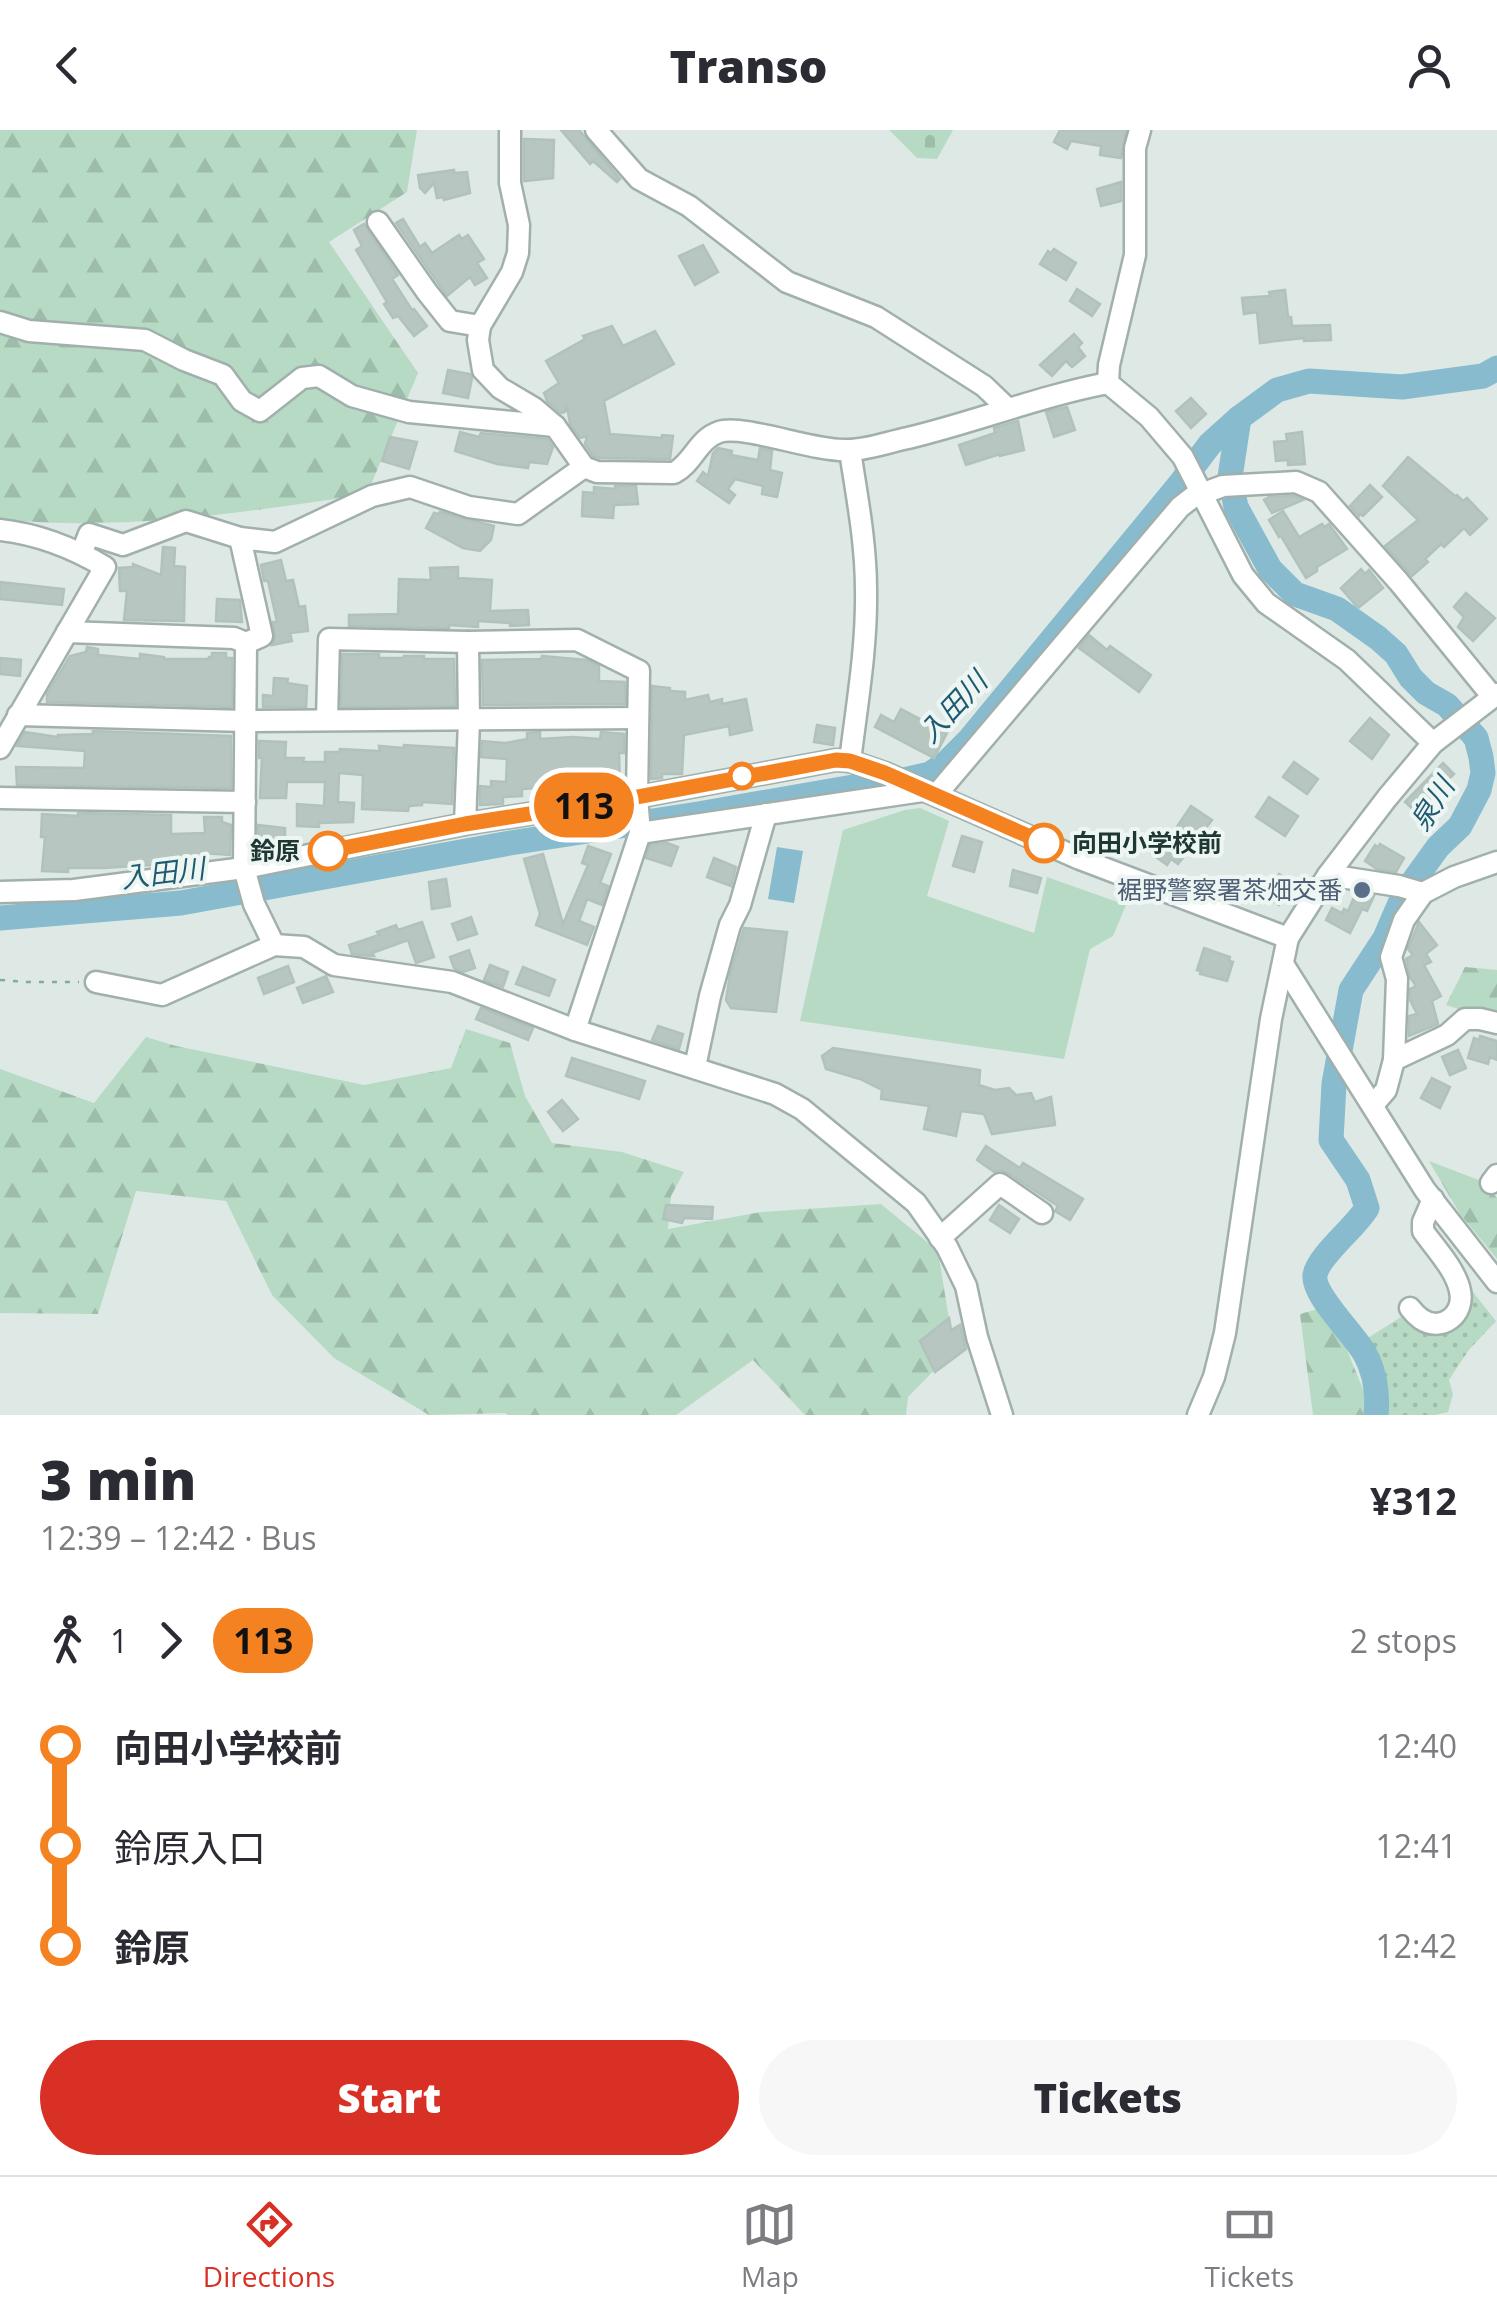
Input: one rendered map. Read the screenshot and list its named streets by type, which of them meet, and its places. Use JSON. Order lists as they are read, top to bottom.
{
  "water": ["入田川", "泉川"],
  "places": ["向田小学校前", "鈴原", "裾野警察署茶畑交番"],
  "lines": ["bus line 113"],
  "page": {
    "header": "Transo",
    "on_map": "113",
    "heading": ["3 min", "12:39 – 12:42 · Bus", "¥312"],
    "legs": ["1", "113", "2 stops"],
    "list": [
      {
        "name": "向田小学校前",
        "value": "12:40"
      },
      {
        "name": "鈴原入口",
        "value": "12:41"
      },
      {
        "name": "鈴原",
        "value": "12:42"
      }
    ],
    "buttons": ["Start", "Tickets"],
    "tabs": ["Directions", "Map", "Tickets"]
  }
}
